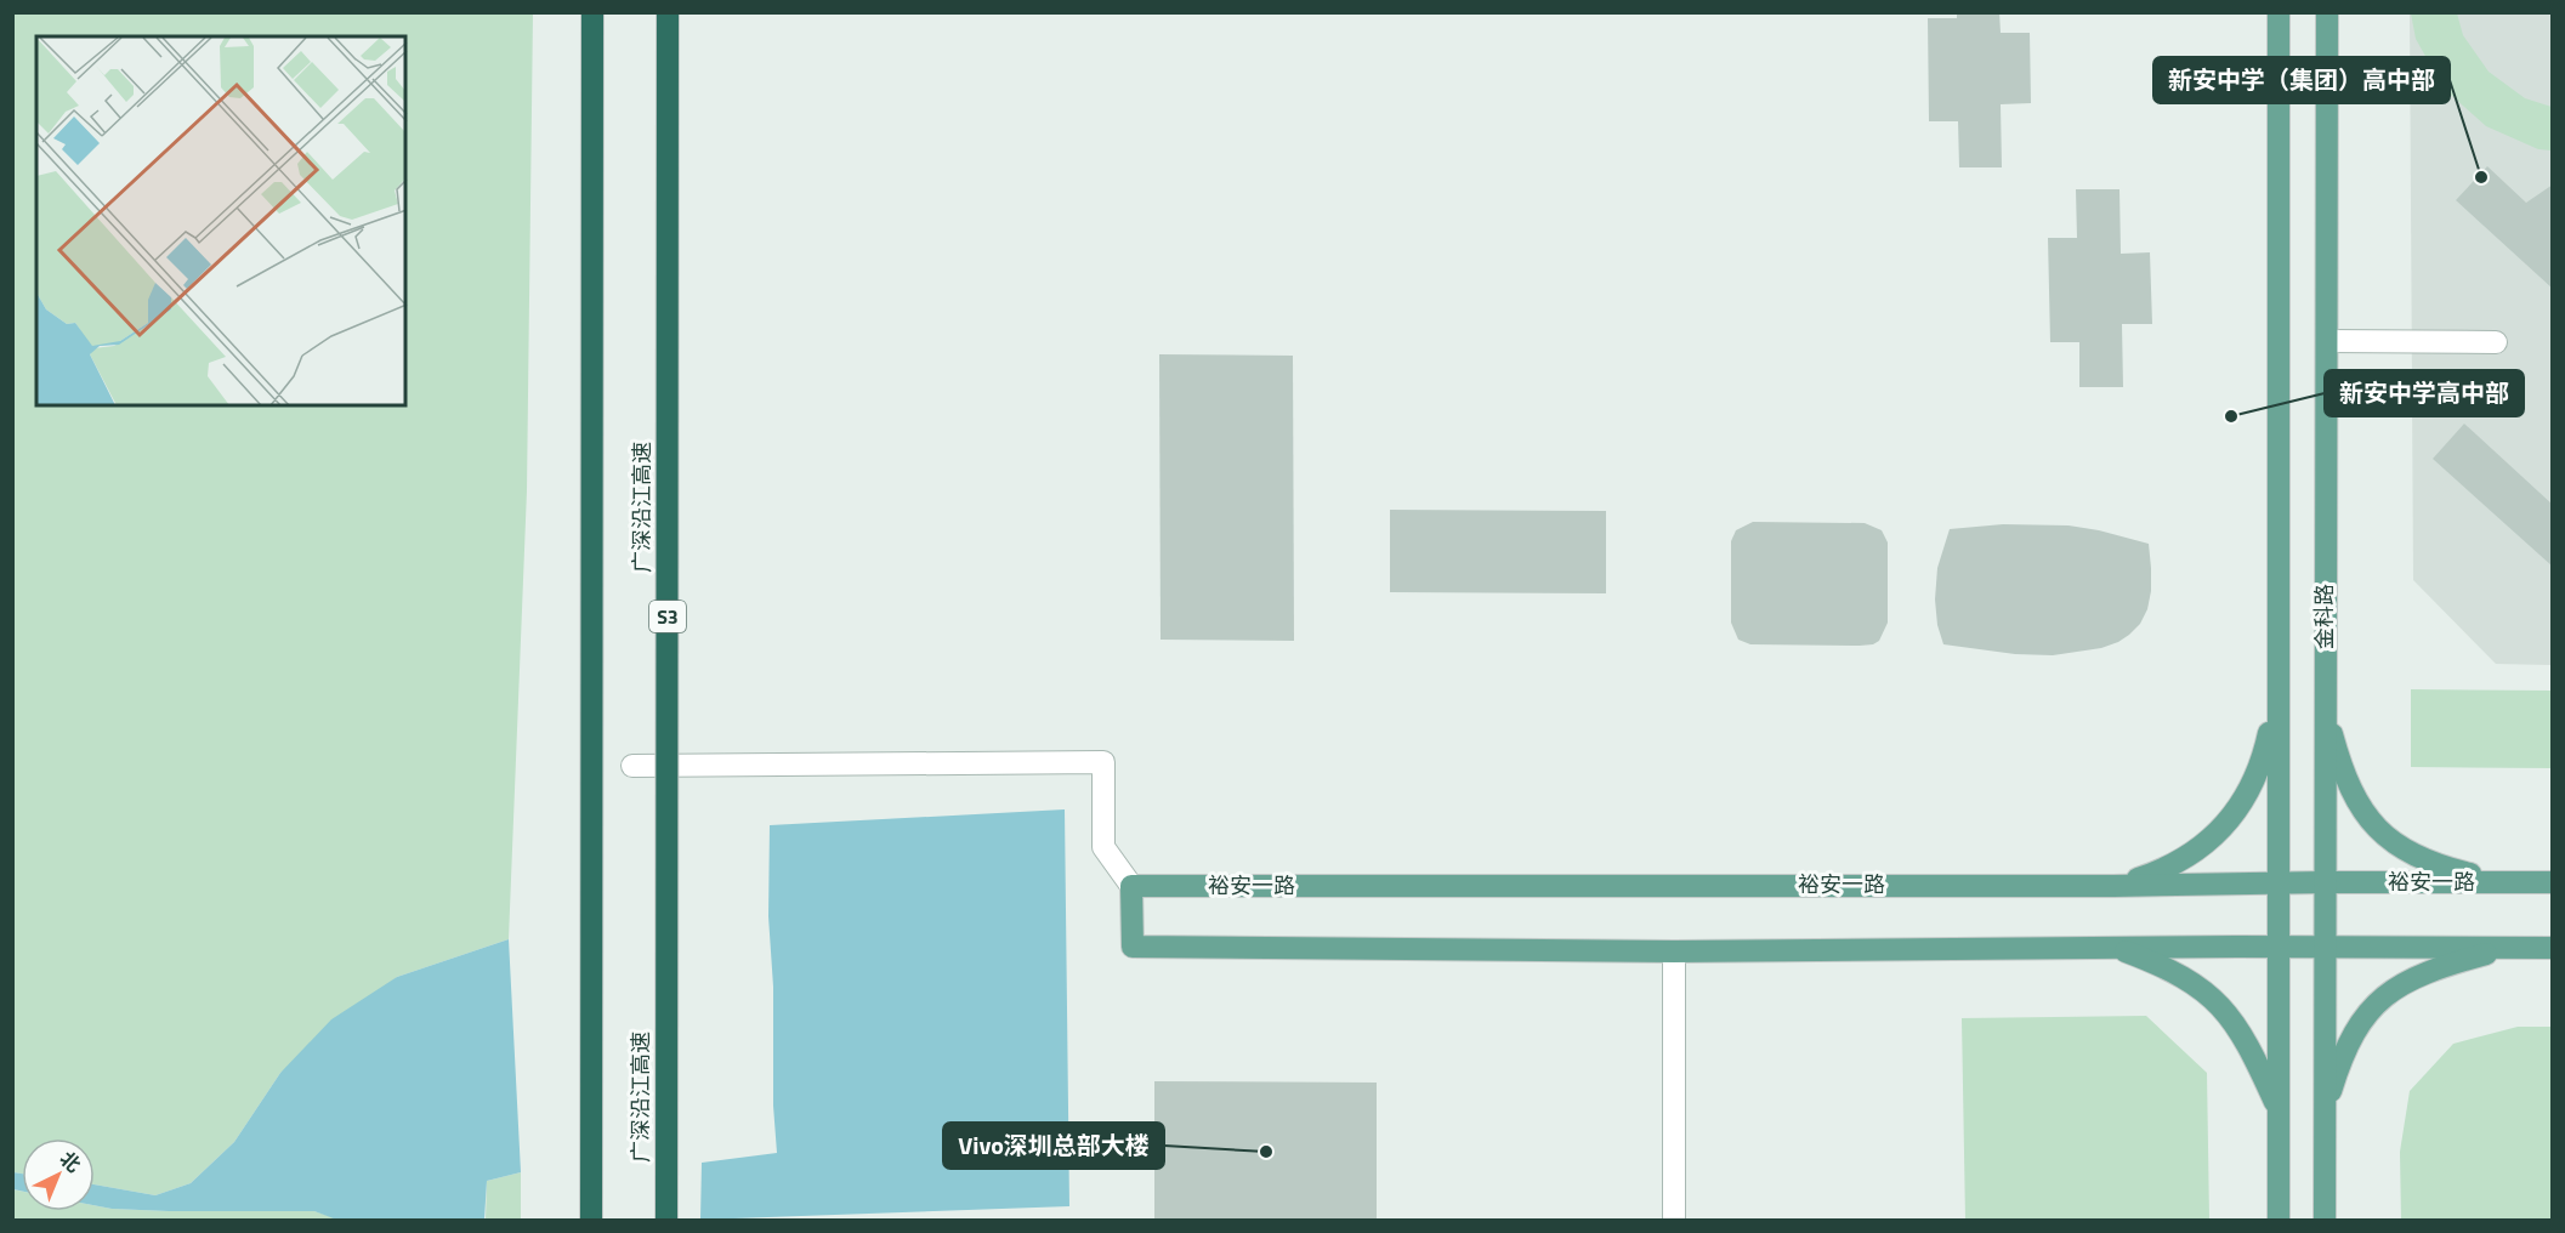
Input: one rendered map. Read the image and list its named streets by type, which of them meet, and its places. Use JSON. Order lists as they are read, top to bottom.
{
  "streets": {
    "highway": ["广深沿江高速", "S3"],
    "main road": ["金科路", "裕安一路"]
  },
  "crossings": [
    ["金科路", "裕安一路"]
  ],
  "places": ["新安中学（集团）高中部", "新安中学高中部", "Vivo深圳总部大楼"],
  "north": "top right"
}
